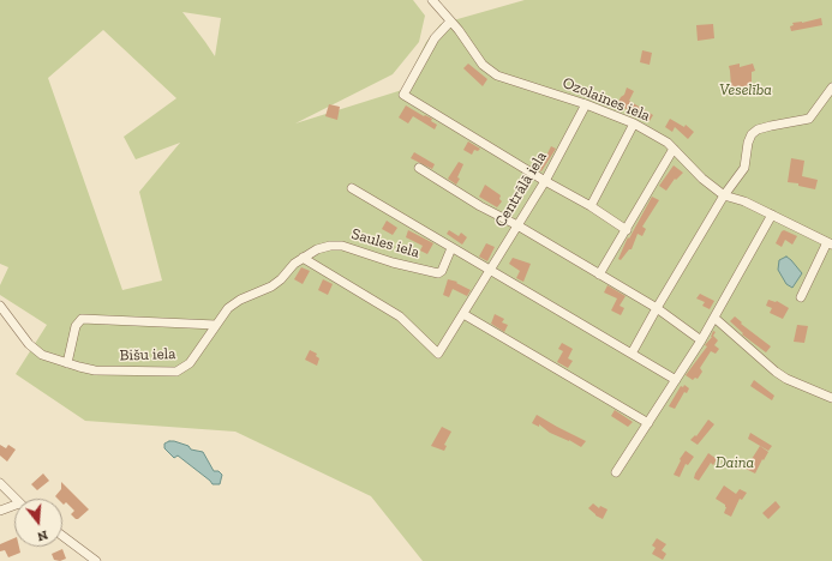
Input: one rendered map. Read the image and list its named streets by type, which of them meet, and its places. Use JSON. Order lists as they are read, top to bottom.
{
  "streets": {
    "street": [
      "Ozolaines iela",
      "Centrālā iela",
      "Saules iela",
      "Bišu iela"
    ]
  },
  "crossings": [
    ["Ozolaines iela", "Centrālā iela"],
    ["Centrālā iela", "Saules iela"],
    ["Saules iela", "Bišu iela"]
  ],
  "parks": ["Veselība", "Daina"],
  "north": "bottom"
}
